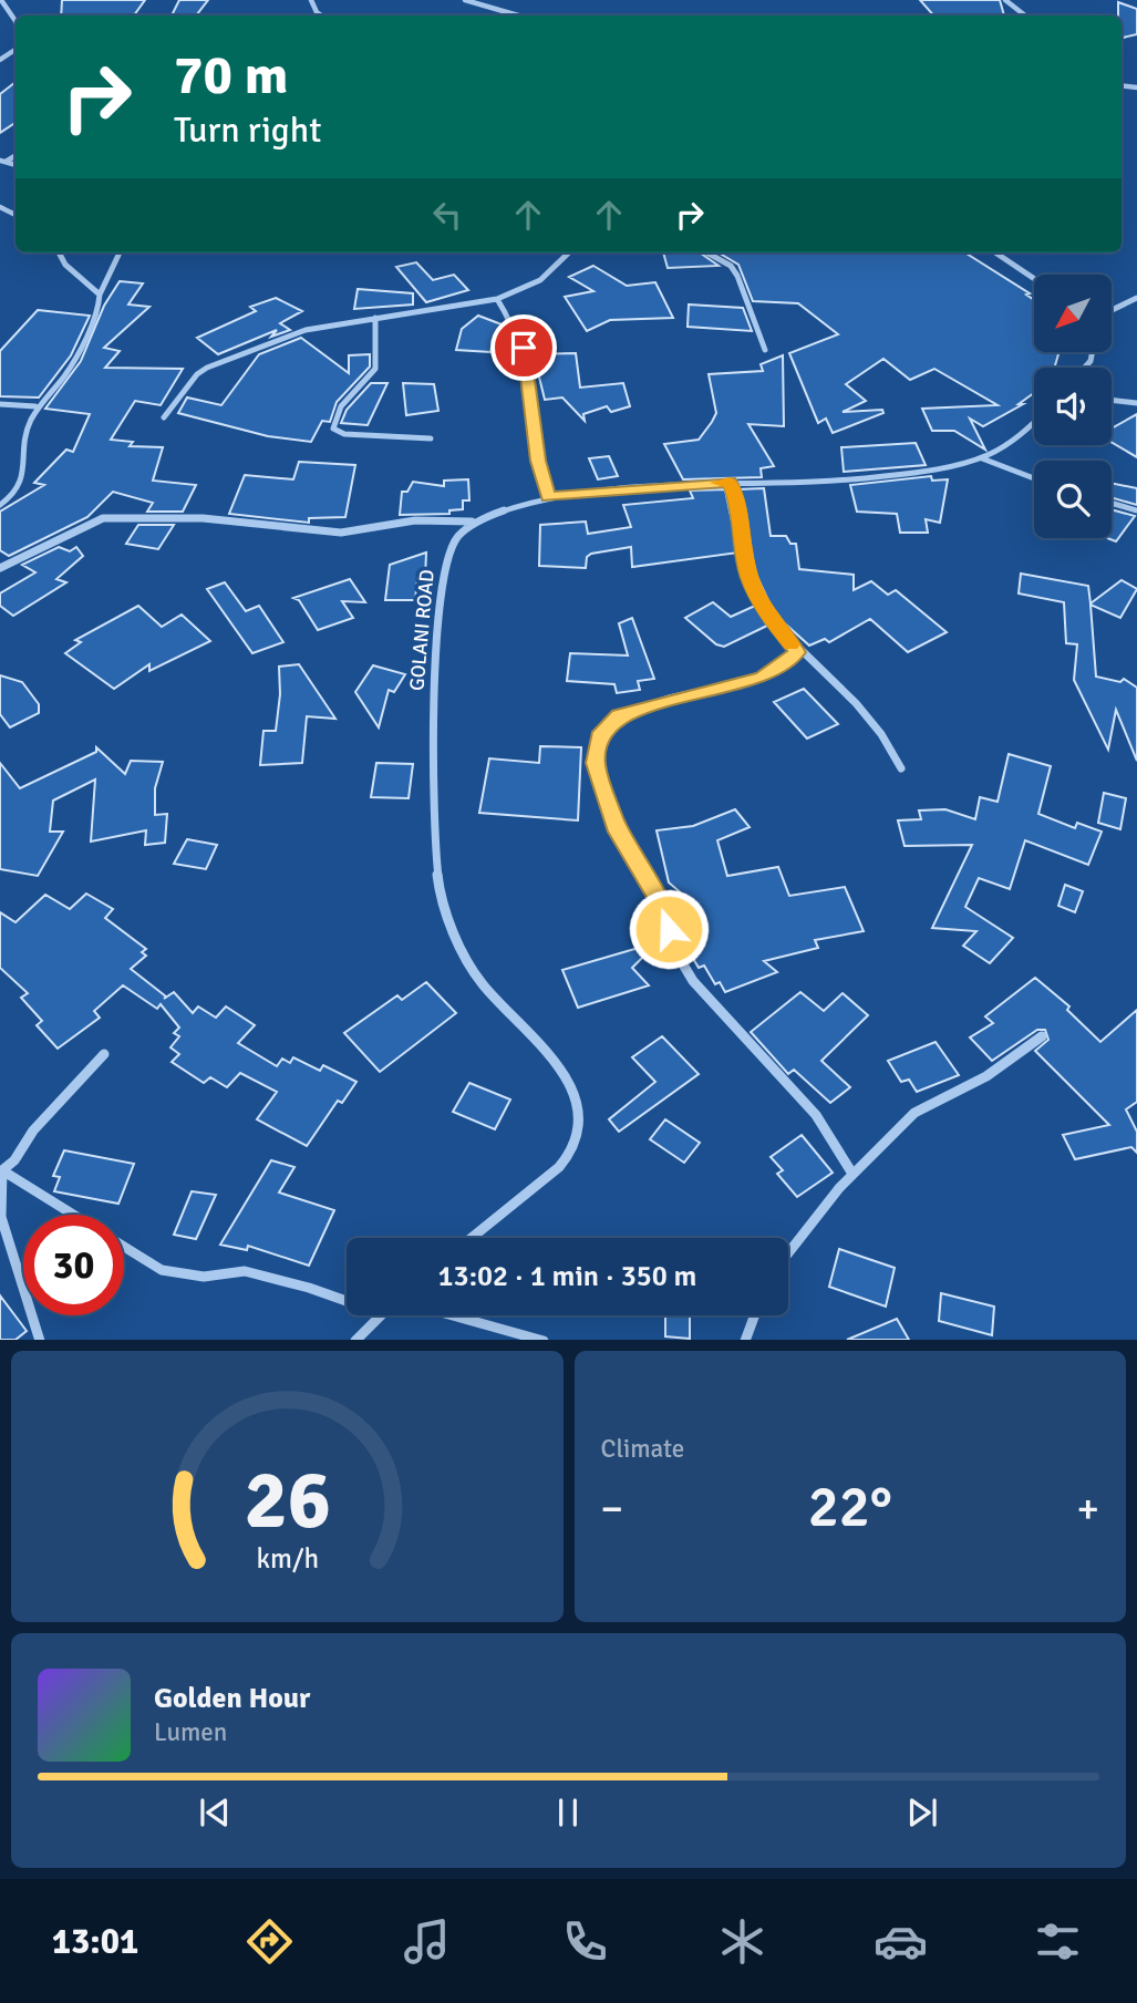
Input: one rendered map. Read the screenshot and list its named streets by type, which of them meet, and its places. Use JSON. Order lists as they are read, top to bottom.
{
  "streets": {
    "street": ["GOLANI ROAD"]
  },
  "north": "bottom left",
  "page": {
    "turn": ["70 m", "Turn right"],
    "limit": "30",
    "trip": "13:02 · 1 min · 350 m",
    "tile": "Climate",
    "heat": ["−", "22°", "+"],
    "song": ["Golden Hour", "Lumen"],
    "tabs": "13:01",
    "gauge": ["26", "km/h"]
  }
}
